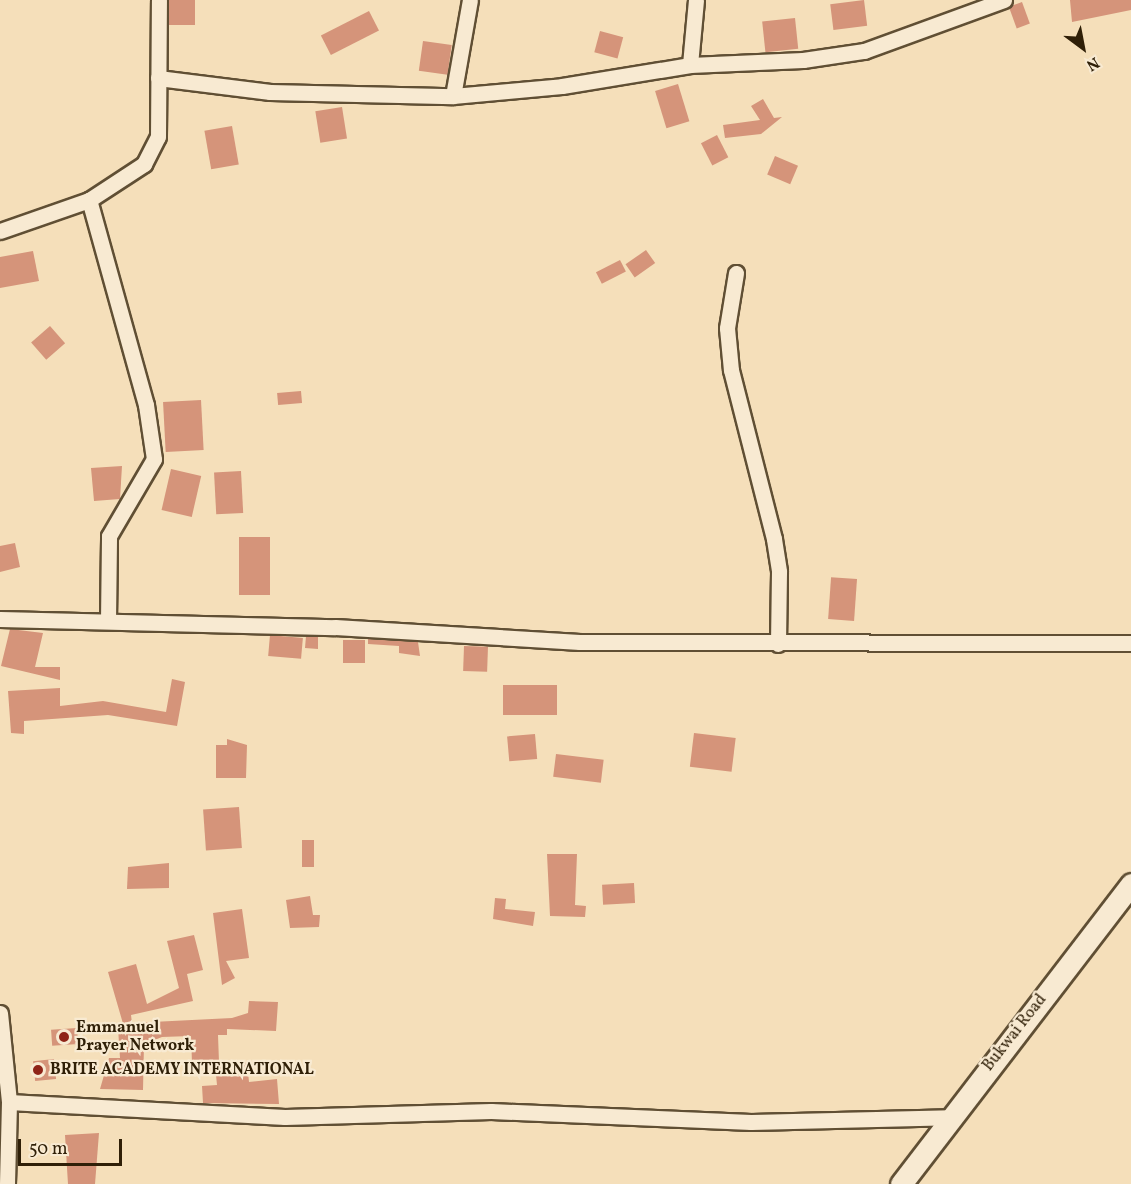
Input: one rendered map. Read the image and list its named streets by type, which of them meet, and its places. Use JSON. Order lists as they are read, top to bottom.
{
  "streets": {
    "street": ["Bukwai Road"]
  },
  "places": ["Emmanuel Prayer Network", "BRITE ACADEMY INTERNATIONAL"],
  "scale_bar": "50 m",
  "north": "bottom right"
}
